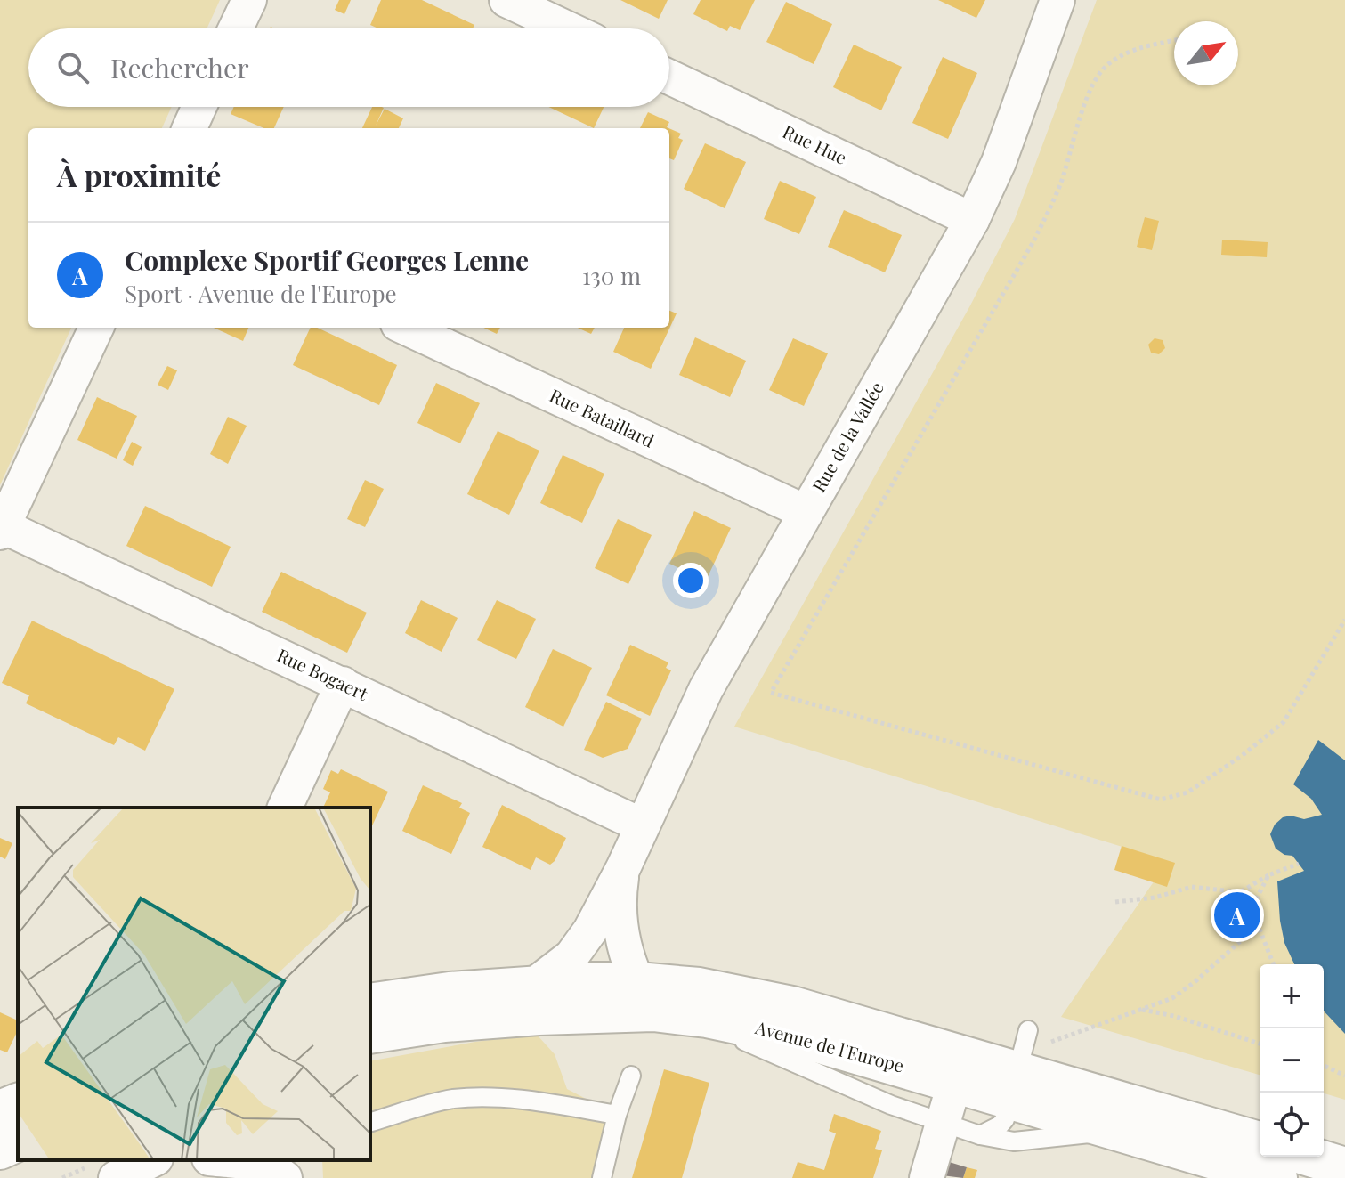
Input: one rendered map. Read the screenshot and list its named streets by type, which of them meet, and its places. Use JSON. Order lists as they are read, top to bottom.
{
  "streets": {
    "street": [
      "Rue Hue",
      "Rue Bataillard",
      "Rue de la Vallée",
      "Rue Bogaert",
      "Avenue de l'Europe"
    ]
  },
  "crossings": [
    ["Rue Hue", "Rue de la Vallée"],
    ["Rue Bataillard", "Rue de la Vallée"],
    ["Rue de la Vallée", "Rue Bogaert"],
    ["Rue de la Vallée", "Avenue de l'Europe"]
  ],
  "north": "top right",
  "page": {
    "search": "Rechercher",
    "heading": "À proximité",
    "list": [
      {
        "mark": "A",
        "name": "Complexe Sportif Georges Lenne",
        "note": "Sport · Avenue de l'Europe",
        "value": "130 m"
      }
    ],
    "pins": "A",
    "map_buttons": ["+", "−"]
  }
}
